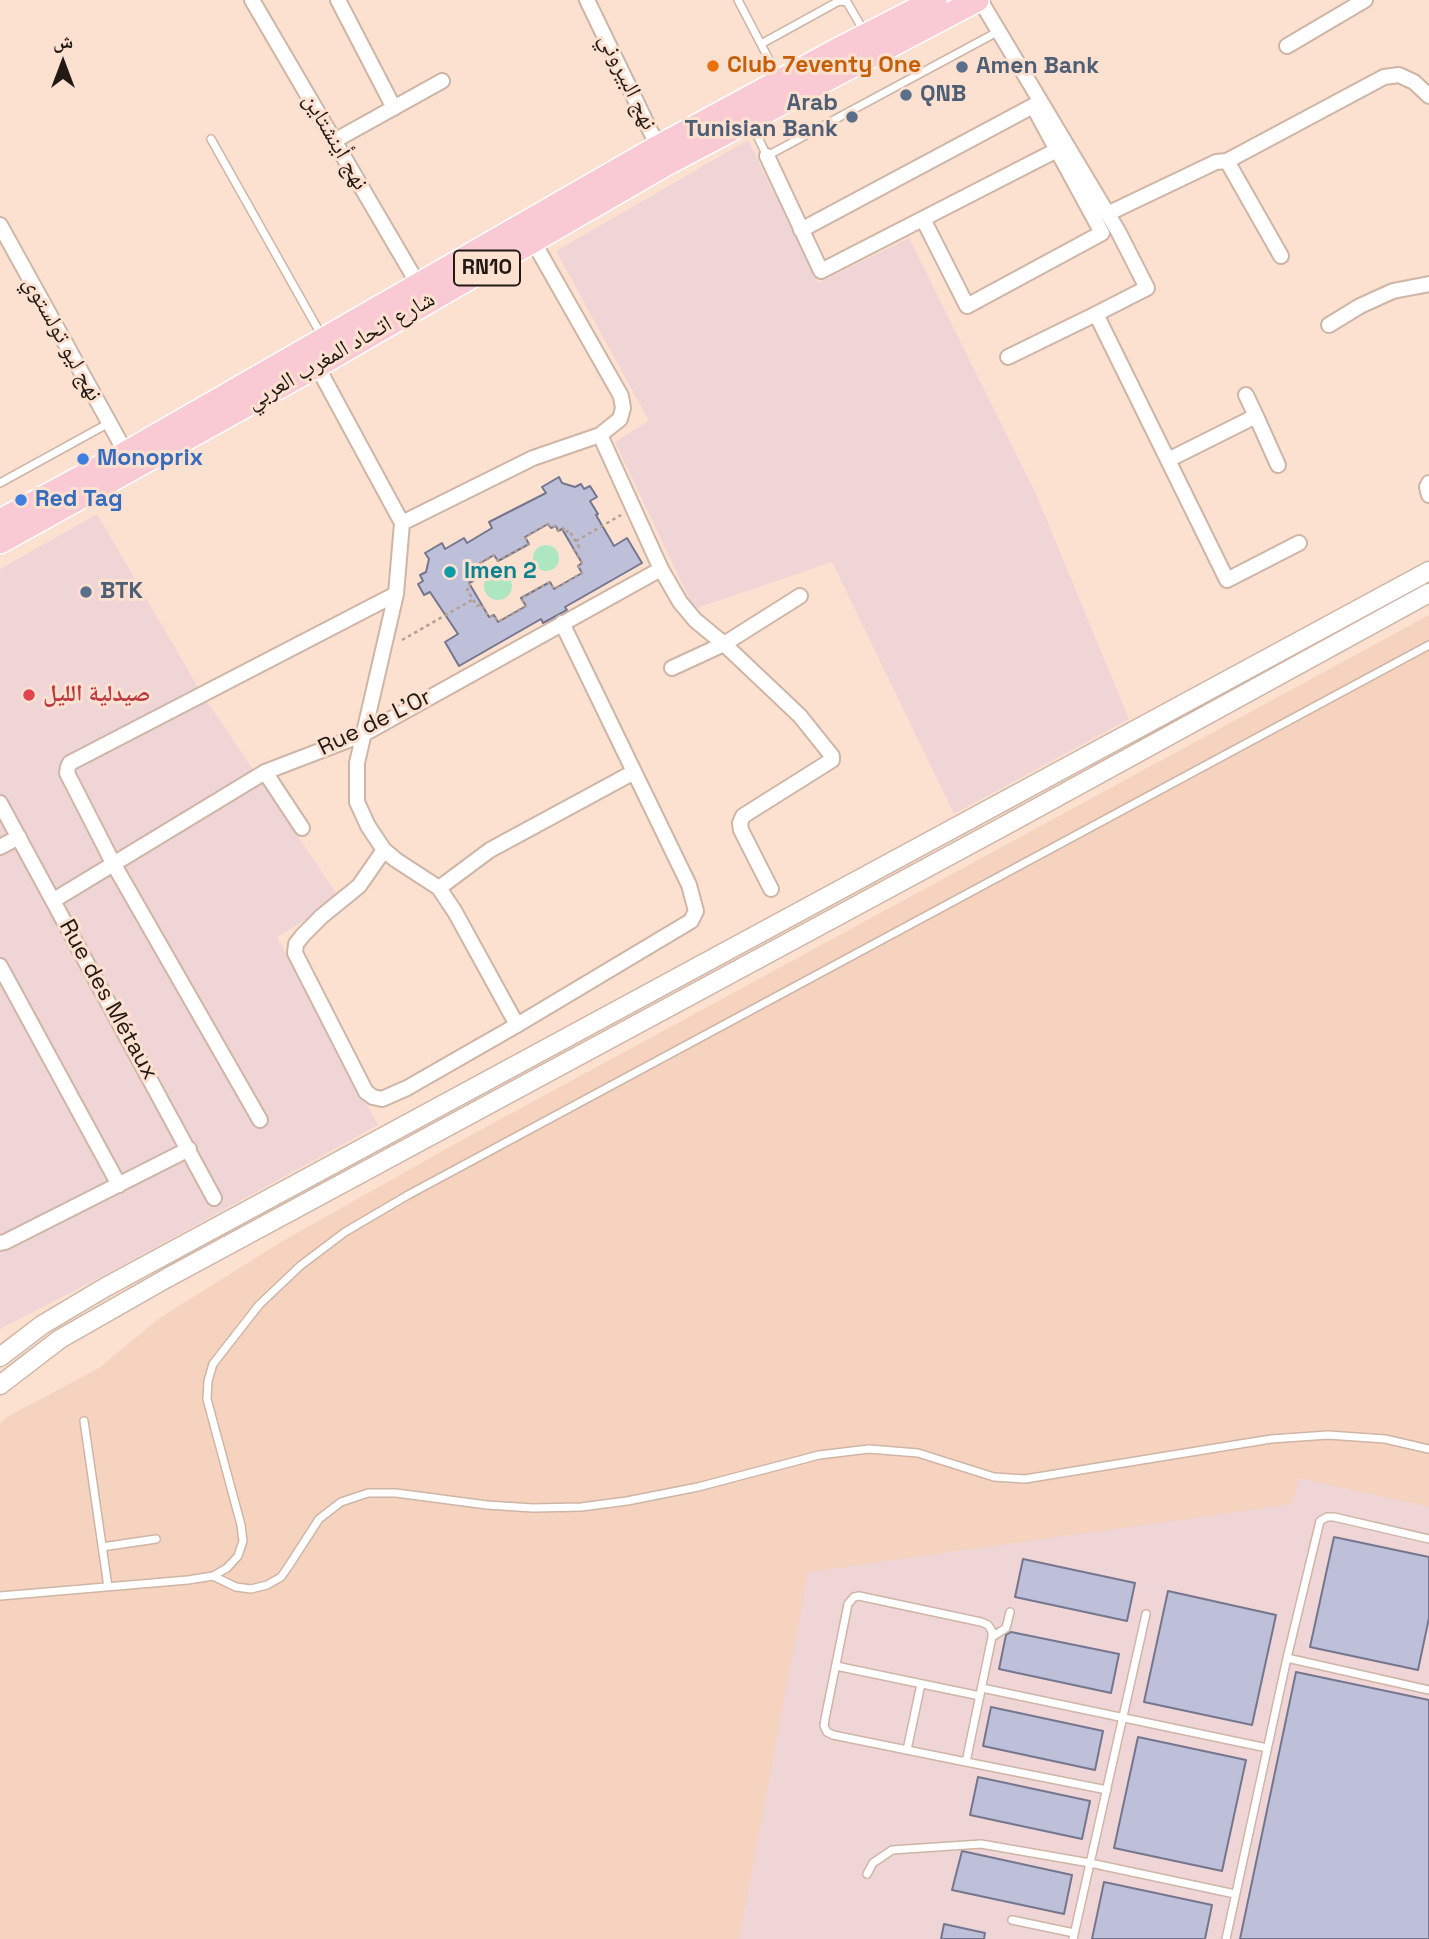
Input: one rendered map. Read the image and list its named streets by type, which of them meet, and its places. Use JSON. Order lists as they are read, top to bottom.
{
  "streets": {
    "main road": ["RN10", "شارع اتحاد المغرب العربي"],
    "street": [
      "نهج البيروني",
      "نهج أينشتاين",
      "نهج ليو تولستوي",
      "Rue de L'Or",
      "Rue des Métaux"
    ]
  },
  "crossings": [
    ["نهج البيروني", "شارع اتحاد المغرب العربي"],
    ["نهج أينشتاين", "شارع اتحاد المغرب العربي"],
    ["نهج ليو تولستوي", "شارع اتحاد المغرب العربي"],
    ["Rue de L'Or", "Rue des Métaux"]
  ],
  "places": [
    "Club 7eventy One",
    "Amen Bank",
    "QNB",
    "Arab Tunisian Bank",
    "Monoprix",
    "Red Tag",
    "Imen 2",
    "BTK",
    "صيدلية الليل"
  ],
  "north": "top"
}
